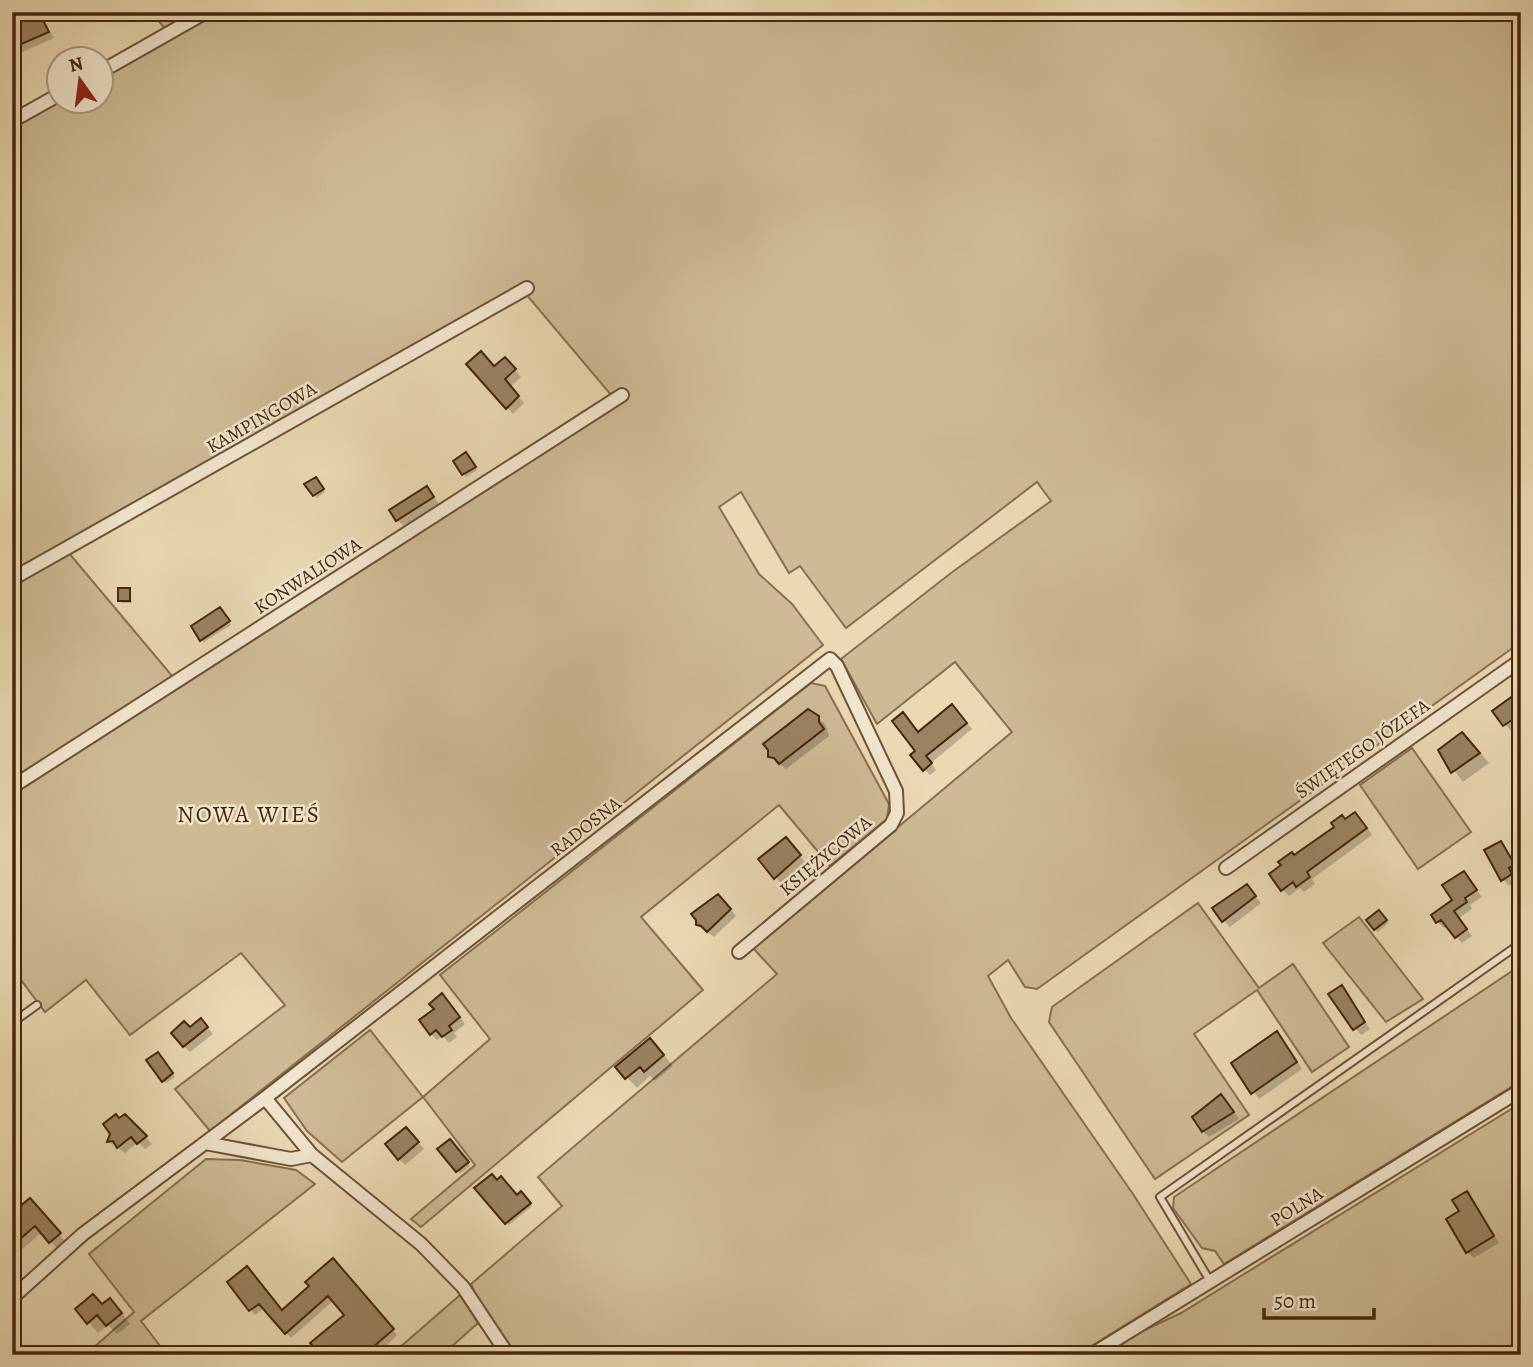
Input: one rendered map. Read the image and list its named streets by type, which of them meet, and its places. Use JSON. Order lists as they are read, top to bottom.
{
  "streets": {
    "street": [
      "KAMPINGOWA",
      "KONWALIOWA",
      "ŚWIĘTEGO JÓZEFA",
      "RADOSNA",
      "KSIĘŻYCOWA",
      "POLNA"
    ]
  },
  "crossings": [
    ["RADOSNA", "KSIĘŻYCOWA"]
  ],
  "districts": ["NOWA WIEŚ"],
  "scale_bar": "50 m",
  "north": "top"
}
